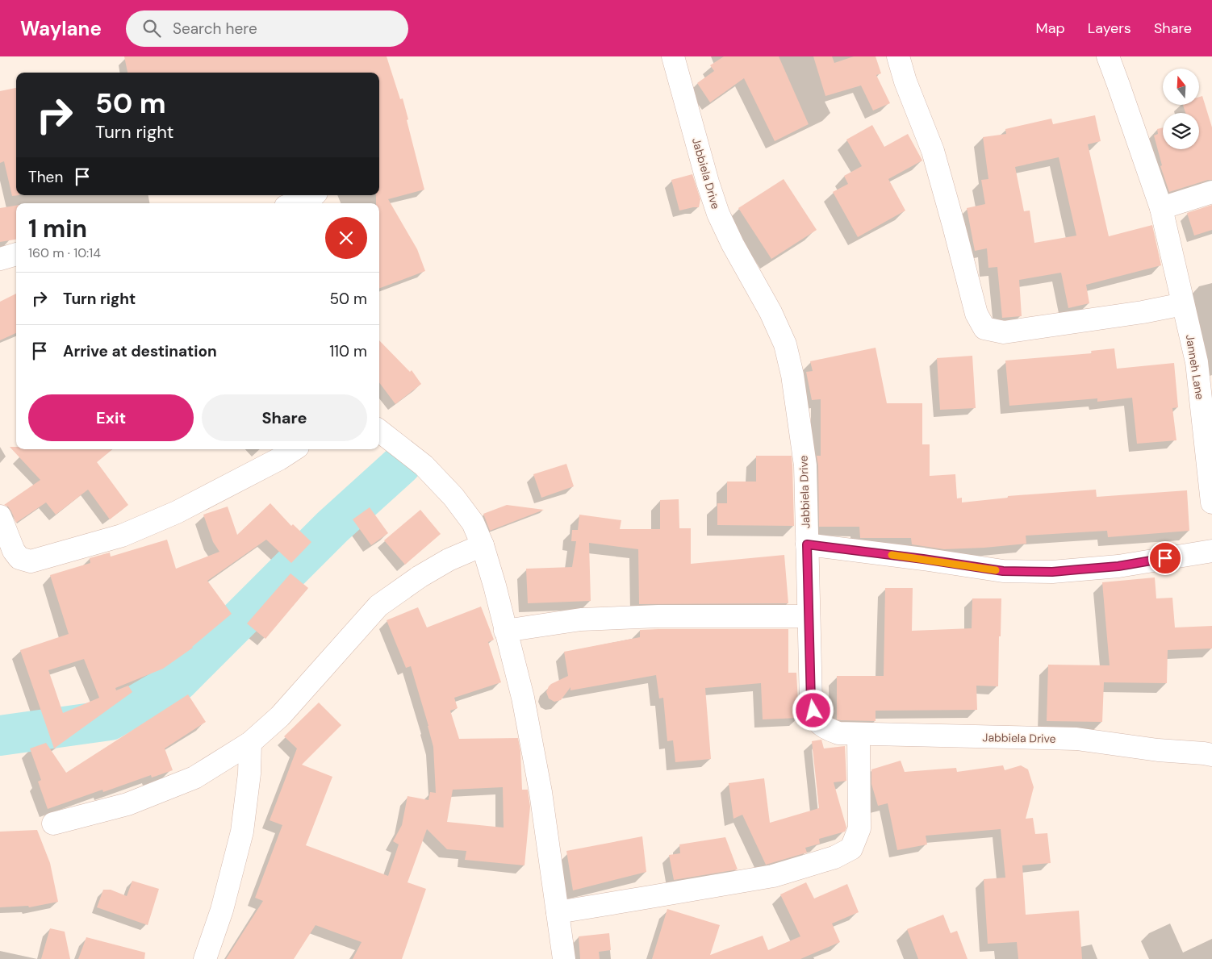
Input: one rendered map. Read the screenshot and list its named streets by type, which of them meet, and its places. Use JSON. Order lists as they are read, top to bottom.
{
  "streets": {
    "street": ["Jabbiela Drive", "Janneh Lane"]
  },
  "north": "top",
  "page": {
    "header": "Waylane",
    "search": "Search here",
    "nav": ["Map", "Layers", "Share"],
    "turn": ["50 m", "Turn right"],
    "then": "Then",
    "heading": ["1 min", "160 m · 10:14"],
    "list": [
      {
        "name": "Turn right",
        "value": "50 m"
      },
      {
        "name": "Arrive at destination",
        "value": "110 m"
      }
    ],
    "buttons": ["Exit", "Share"]
  }
}
